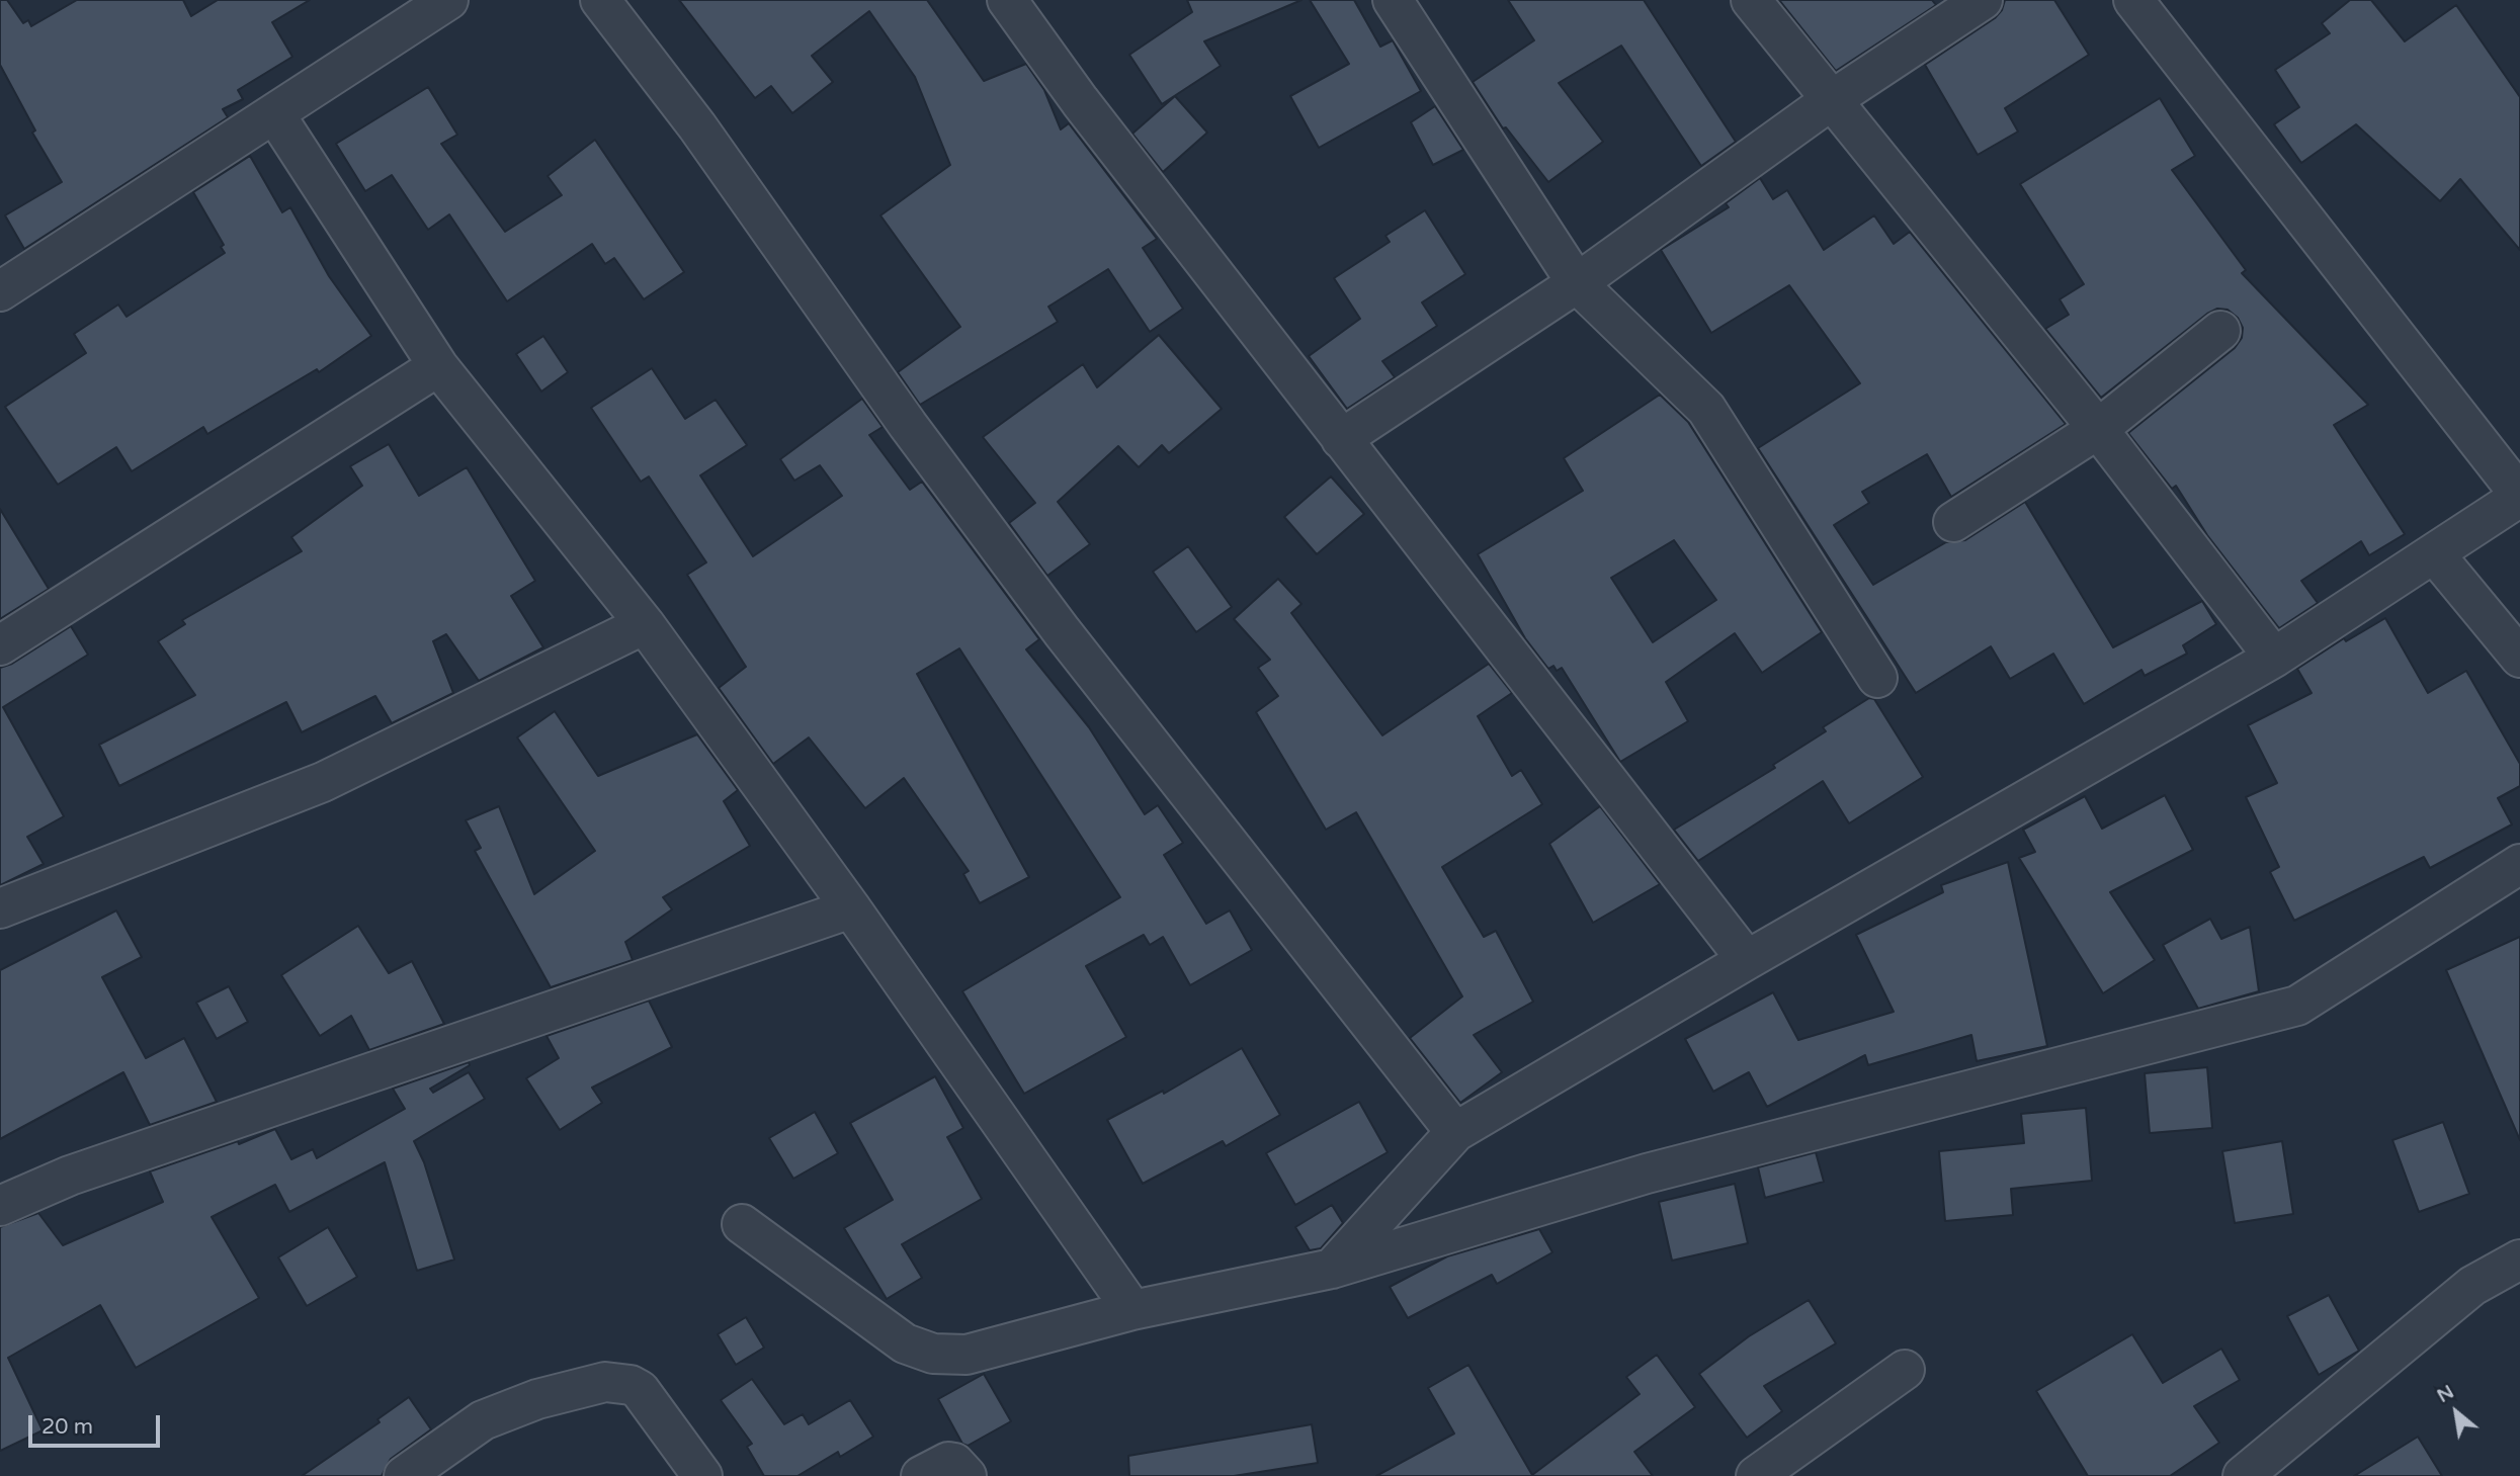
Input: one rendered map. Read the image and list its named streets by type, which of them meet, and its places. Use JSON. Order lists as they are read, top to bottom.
{
  "scale_bar": "20 m",
  "north": "top left"
}
